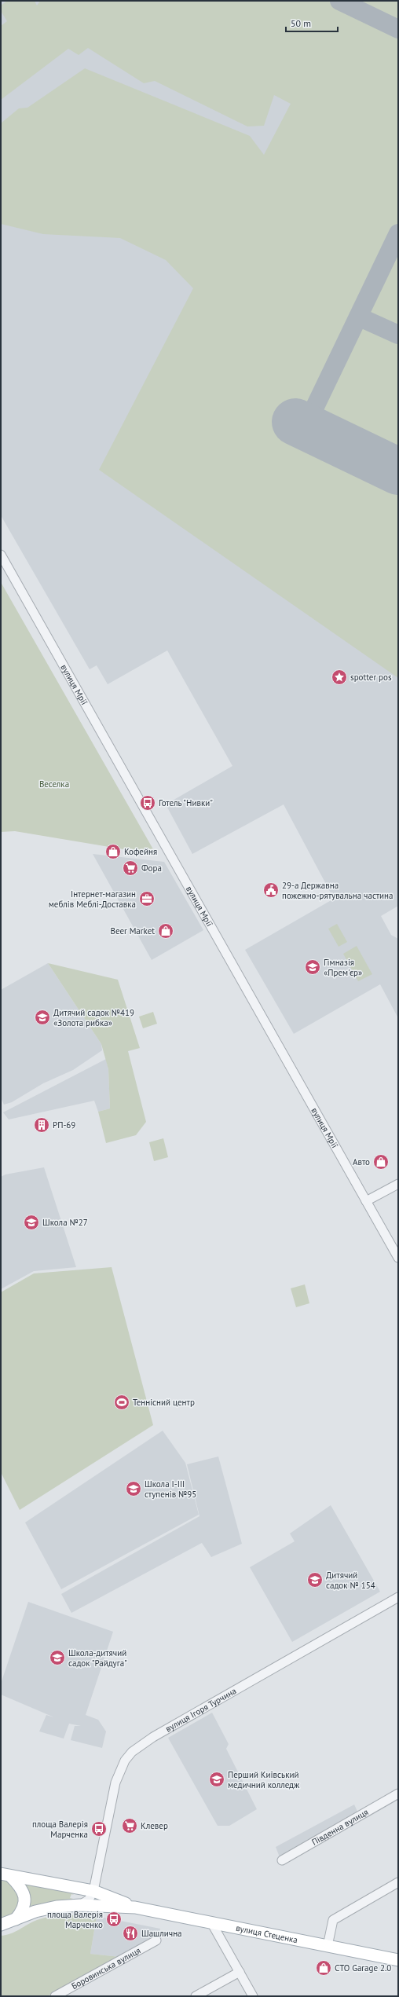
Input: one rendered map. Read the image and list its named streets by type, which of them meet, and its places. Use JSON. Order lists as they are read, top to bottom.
{
  "streets": {
    "main road": ["вулиця Стеценка"],
    "street": [
      "вулиця Мрії",
      "вулиця Ігоря Турчина",
      "Південна вулиця",
      "Боровинська вулиця"
    ]
  },
  "crossings": [
    ["вулиця Ігоря Турчина", "вулиця Стеценка"]
  ],
  "parks": ["Веселка"],
  "places": {
    "place": ["spotter pos"],
    "bus stop": ["Готель \"Нивки\"", "площа Валерія Марченка", "площа Валерія Марченко"],
    "shop": [
      "Кофейня",
      "Beer Market",
      "Авто",
      "СТО Garage 2.0"
    ],
    "supermarket": ["Фора", "Клевер"],
    "public building": ["29-а Державна пожежно-рятувальна частина"],
    "office": ["Інтернет-магазин меблів Меблі-Доставка"],
    "school or university": [
      "Гімназія «Прем'єр»",
      "Дитячий садок №419 «Золота рибка»",
      "Школа №27",
      "Школа І-ІІІ ступенів №95",
      "Дитячий садок № 154",
      "Школа-дитячий садок \"Райдуга\"",
      "Перший Київський медичний колледж"
    ],
    "building": ["РП-69"],
    "sports": ["Теннісний центр"],
    "restaurant": ["Шашлична"]
  },
  "scale_bar": "50 m"
}
